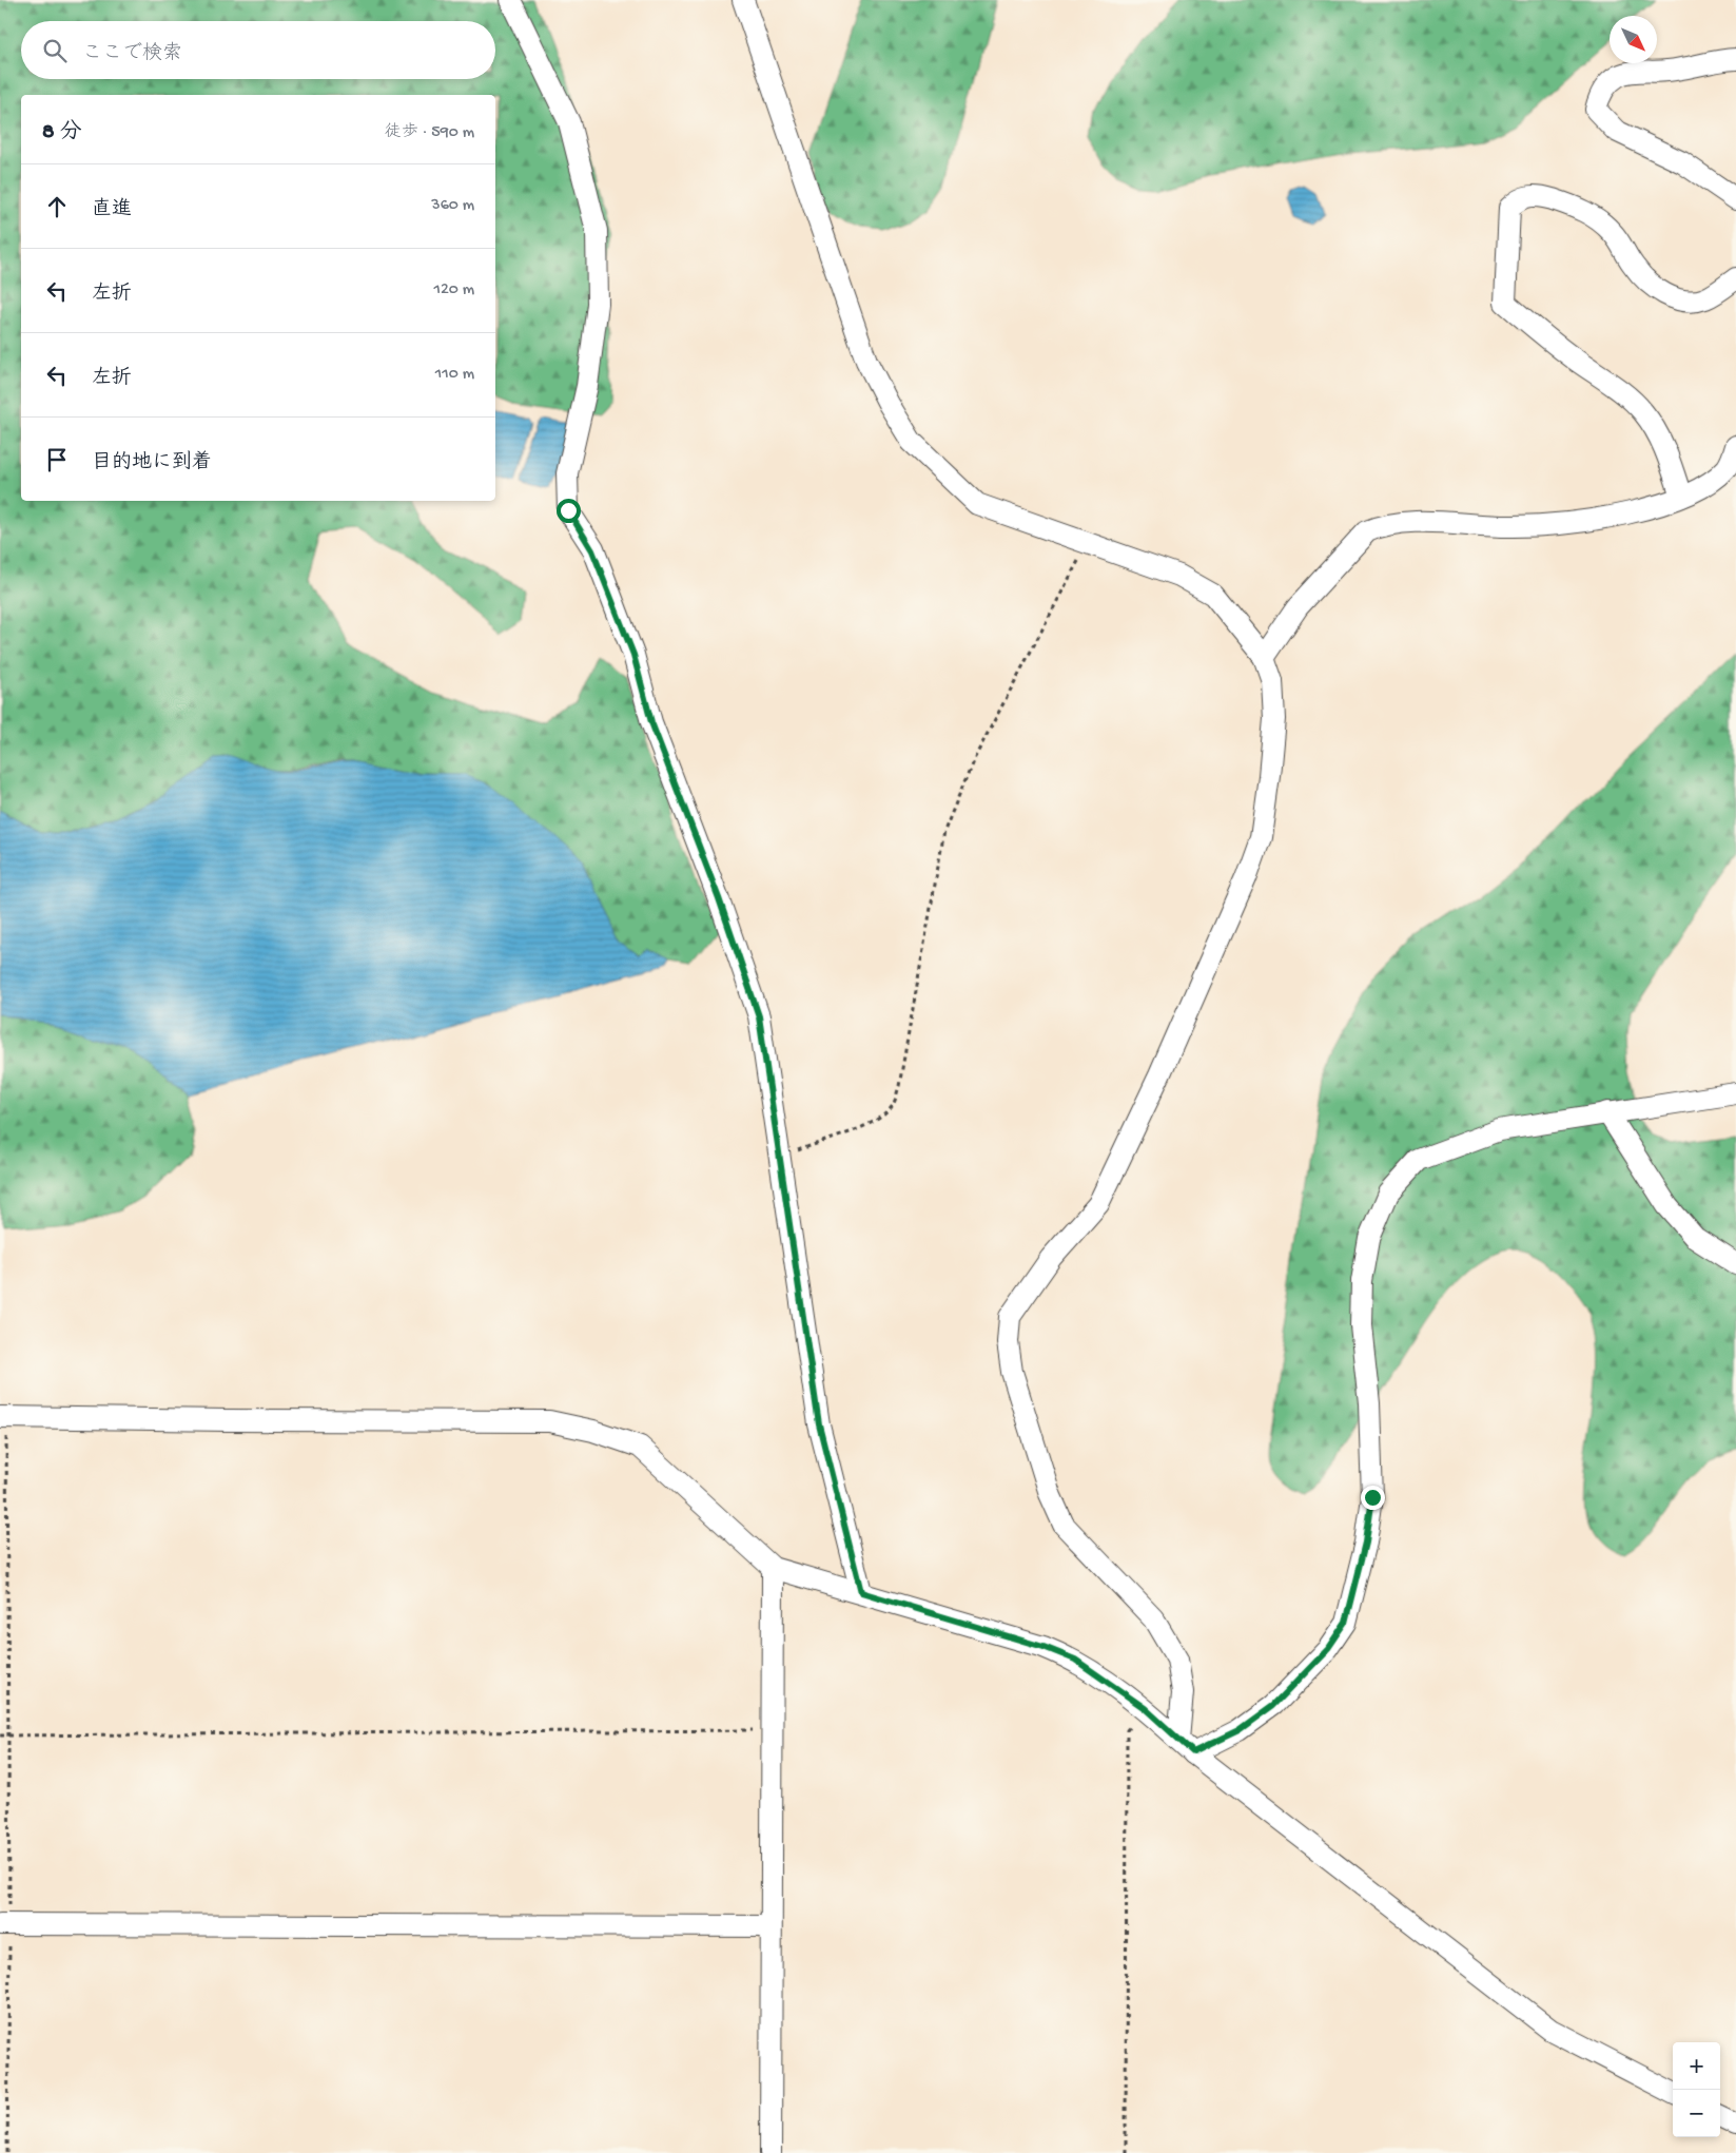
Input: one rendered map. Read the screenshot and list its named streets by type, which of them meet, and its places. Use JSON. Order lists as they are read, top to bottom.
{
  "north": "bottom right",
  "page": {
    "search": "ここで検索",
    "heading": ["8 分", "徒歩 · 590 m"],
    "list": [
      ["直進", "360 m"],
      ["左折", "120 m"],
      ["左折", "110 m"],
      "目的地に到着"
    ],
    "map_buttons": ["+", "−"]
  }
}
